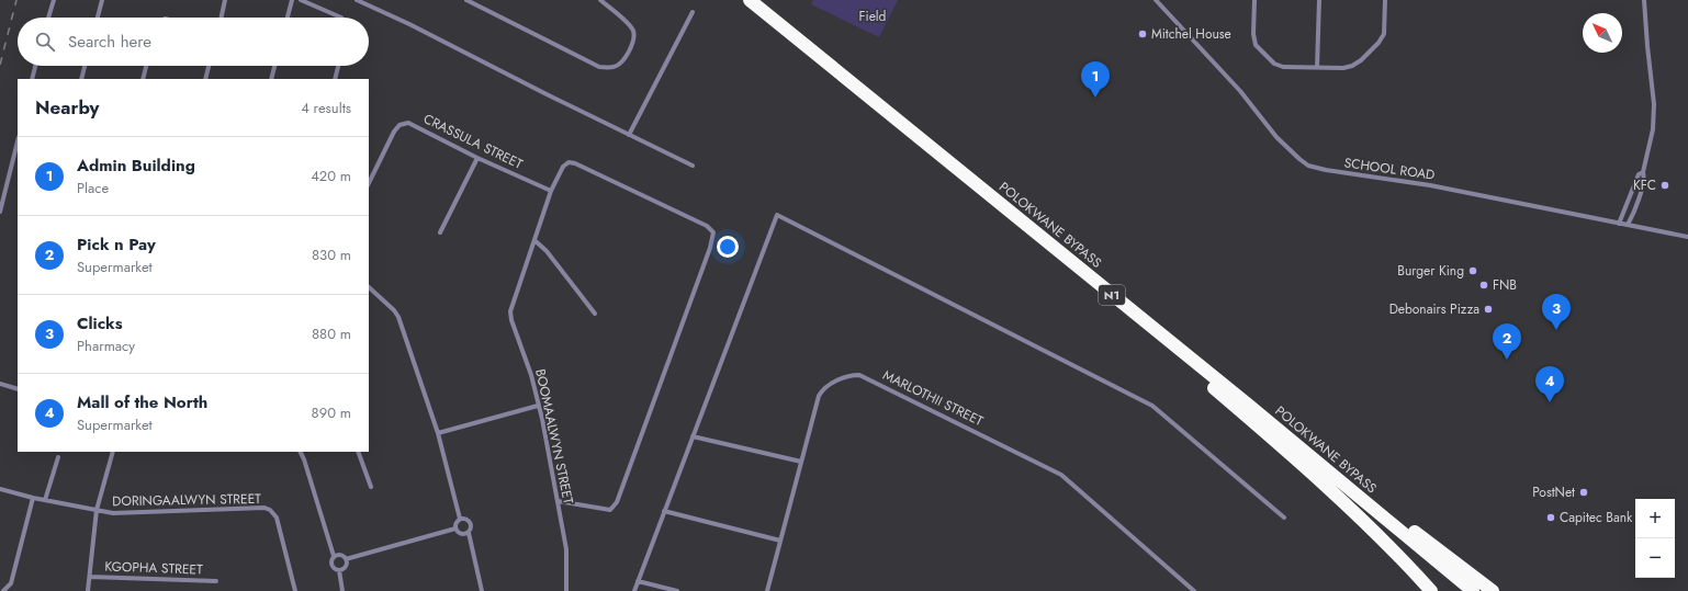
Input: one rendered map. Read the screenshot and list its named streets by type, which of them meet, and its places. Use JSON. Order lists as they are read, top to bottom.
{
  "streets": {
    "highway": ["POLOKWANE BYPASS", "N1"],
    "street": [
      "CRASSULA STREET",
      "SCHOOL ROAD",
      "MARLOTHII STREET",
      "BOOMAALWYN STREET",
      "DORINGAALWYN STREET",
      "KGOPHA STREET"
    ]
  },
  "crossings": [
    ["CRASSULA STREET", "BOOMAALWYN STREET"]
  ],
  "parks": ["Field"],
  "places": [
    "Mitchel House",
    "KFC",
    "Burger King",
    "FNB",
    "Debonairs Pizza",
    "PostNet",
    "Capitec Bank"
  ],
  "north": "top left",
  "page": {
    "search": "Search here",
    "pins": [
      "1",
      "3",
      "2",
      "4"
    ],
    "heading": ["Nearby", "4 results"],
    "list": [
      {
        "mark": "1",
        "name": "Admin Building",
        "note": "Place",
        "value": "420 m"
      },
      {
        "mark": "2",
        "name": "Pick n Pay",
        "note": "Supermarket",
        "value": "830 m"
      },
      {
        "mark": "3",
        "name": "Clicks",
        "note": "Pharmacy",
        "value": "880 m"
      },
      {
        "mark": "4",
        "name": "Mall of the North",
        "note": "Supermarket",
        "value": "890 m"
      }
    ],
    "map_buttons": ["+", "−"]
  }
}
